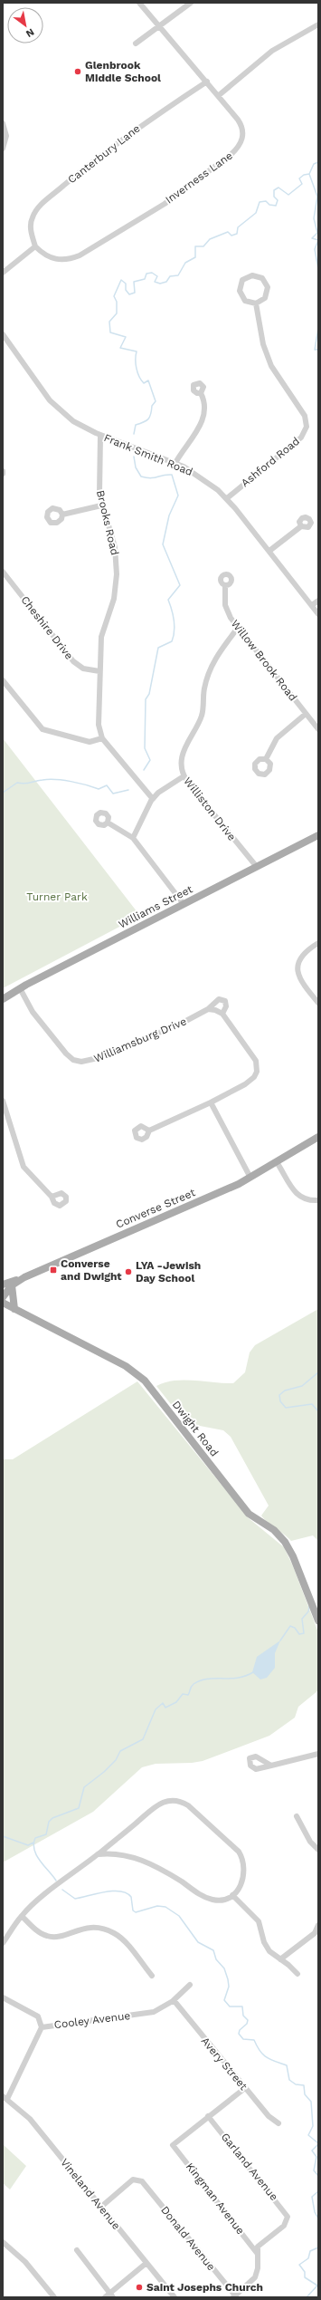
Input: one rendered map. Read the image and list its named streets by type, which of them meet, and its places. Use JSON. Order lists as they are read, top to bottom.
{
  "streets": {
    "main road": ["Williams Street", "Converse Street", "Dwight Road"],
    "street": [
      "Canterbury Lane",
      "Inverness Lane",
      "Frank Smith Road",
      "Ashford Road",
      "Brooks Road",
      "Cheshire Drive",
      "Willow Brook Road",
      "Williston Drive",
      "Williamsburg Drive",
      "Cooley Avenue",
      "Avery Street",
      "Garland Avenue",
      "Vineland Avenue",
      "Kingman Avenue",
      "Donald Avenue"
    ]
  },
  "crossings": [
    ["Canterbury Lane", "Inverness Lane"],
    ["Frank Smith Road", "Ashford Road"],
    ["Frank Smith Road", "Brooks Road"],
    ["Brooks Road", "Cheshire Drive"],
    ["Willow Brook Road", "Williston Drive"],
    ["Williston Drive", "Williams Street"],
    ["Williams Street", "Williamsburg Drive"],
    ["Cooley Avenue", "Avery Street"],
    ["Cooley Avenue", "Vineland Avenue"],
    ["Garland Avenue", "Kingman Avenue"],
    ["Vineland Avenue", "Donald Avenue"]
  ],
  "parks": ["Turner Park"],
  "places": {
    "other": ["Glenbrook Middle School", "LYA -Jewish Day School", "Saint Josephs Church"],
    "transit": ["Converse and Dwight"]
  },
  "north": "bottom right"
}
